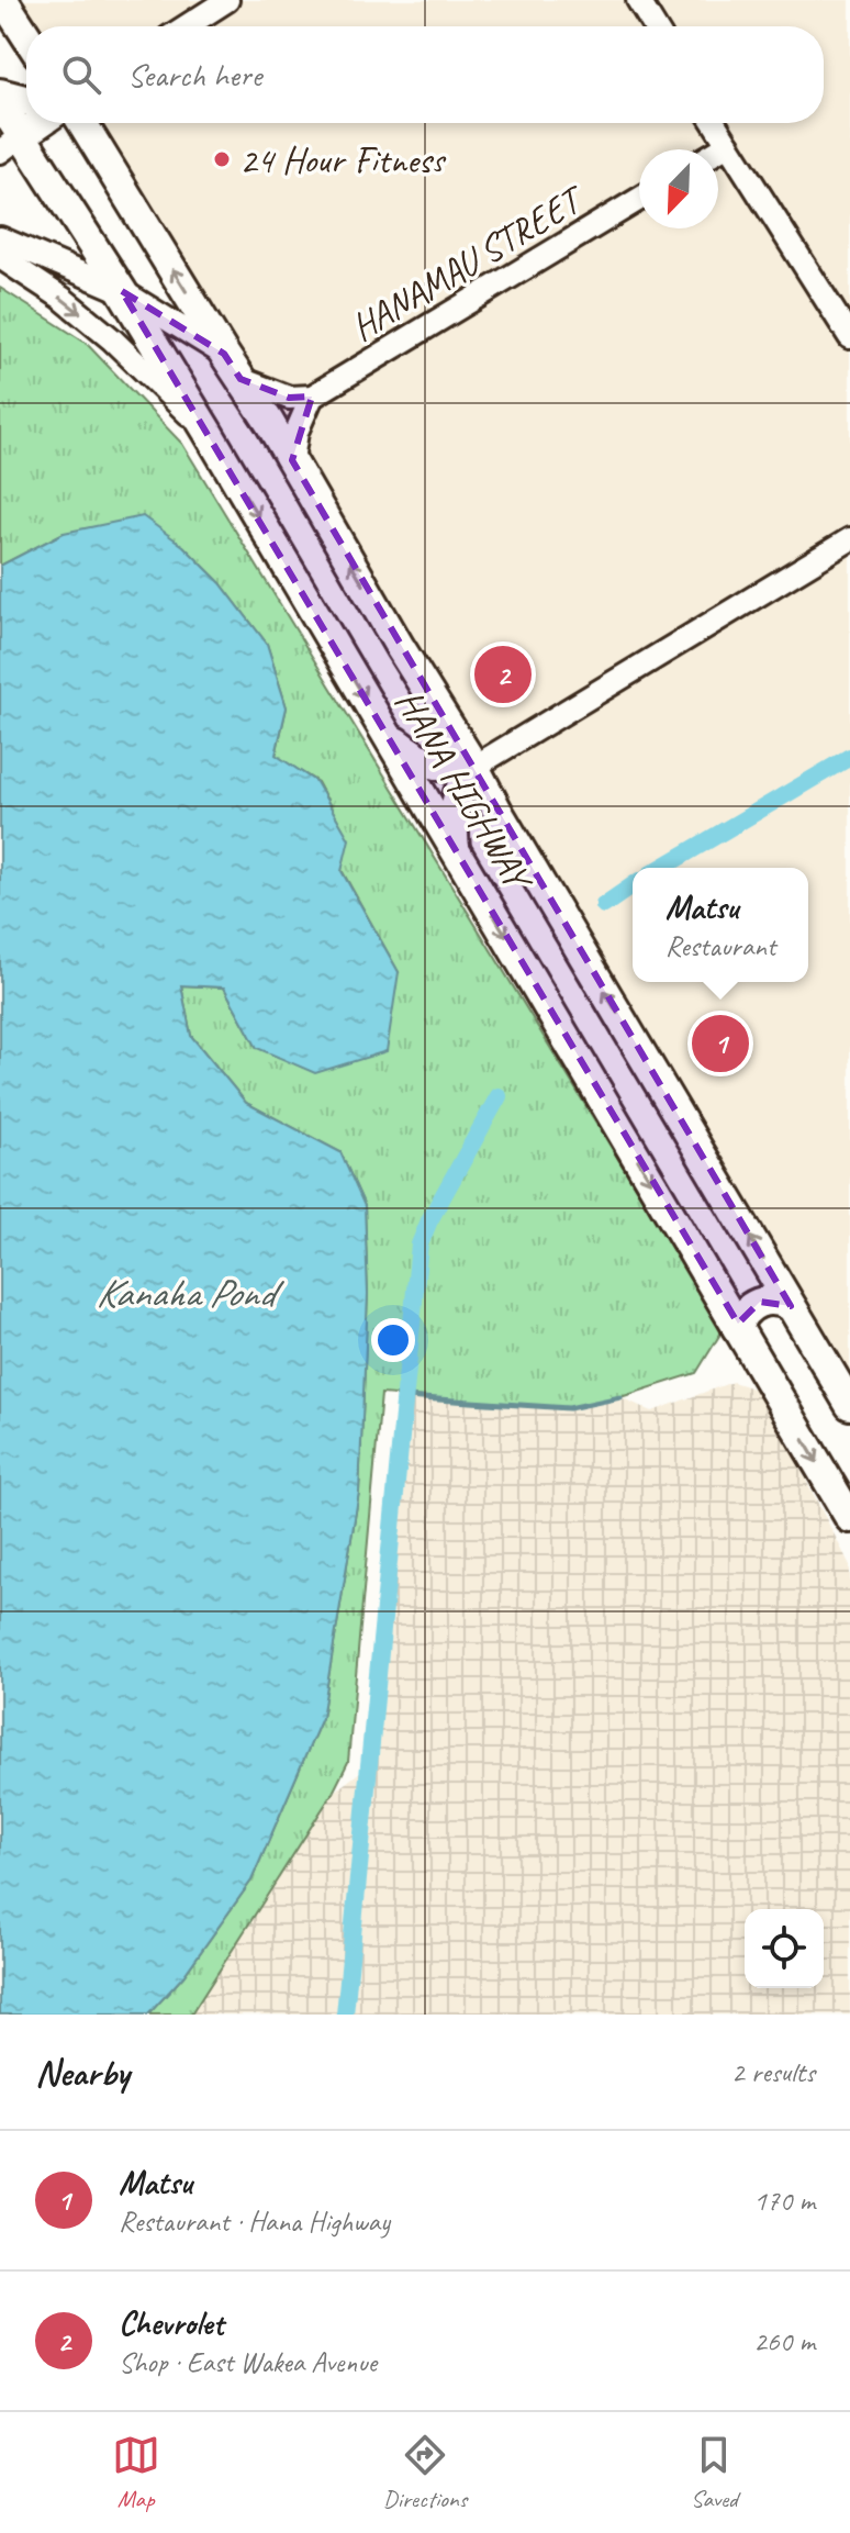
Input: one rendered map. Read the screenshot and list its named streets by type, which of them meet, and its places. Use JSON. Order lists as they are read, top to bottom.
{
  "streets": {
    "main road": ["HANA HIGHWAY"],
    "street": ["HANAMAU STREET"]
  },
  "water": ["Kanaha Pond"],
  "places": ["24 Hour Fitness"],
  "north": "bottom left",
  "page": {
    "search": "Search here",
    "pins": ["2", "1"],
    "popup": ["Matsu", "Restaurant"],
    "heading": ["Nearby", "2 results"],
    "list": [
      {
        "mark": "1",
        "name": "Matsu",
        "note": "Restaurant · Hana Highway",
        "value": "170 m"
      },
      {
        "mark": "2",
        "name": "Chevrolet",
        "note": "Shop · East Wakea Avenue",
        "value": "260 m"
      }
    ],
    "nav": ["Map", "Directions", "Saved"]
  }
}
